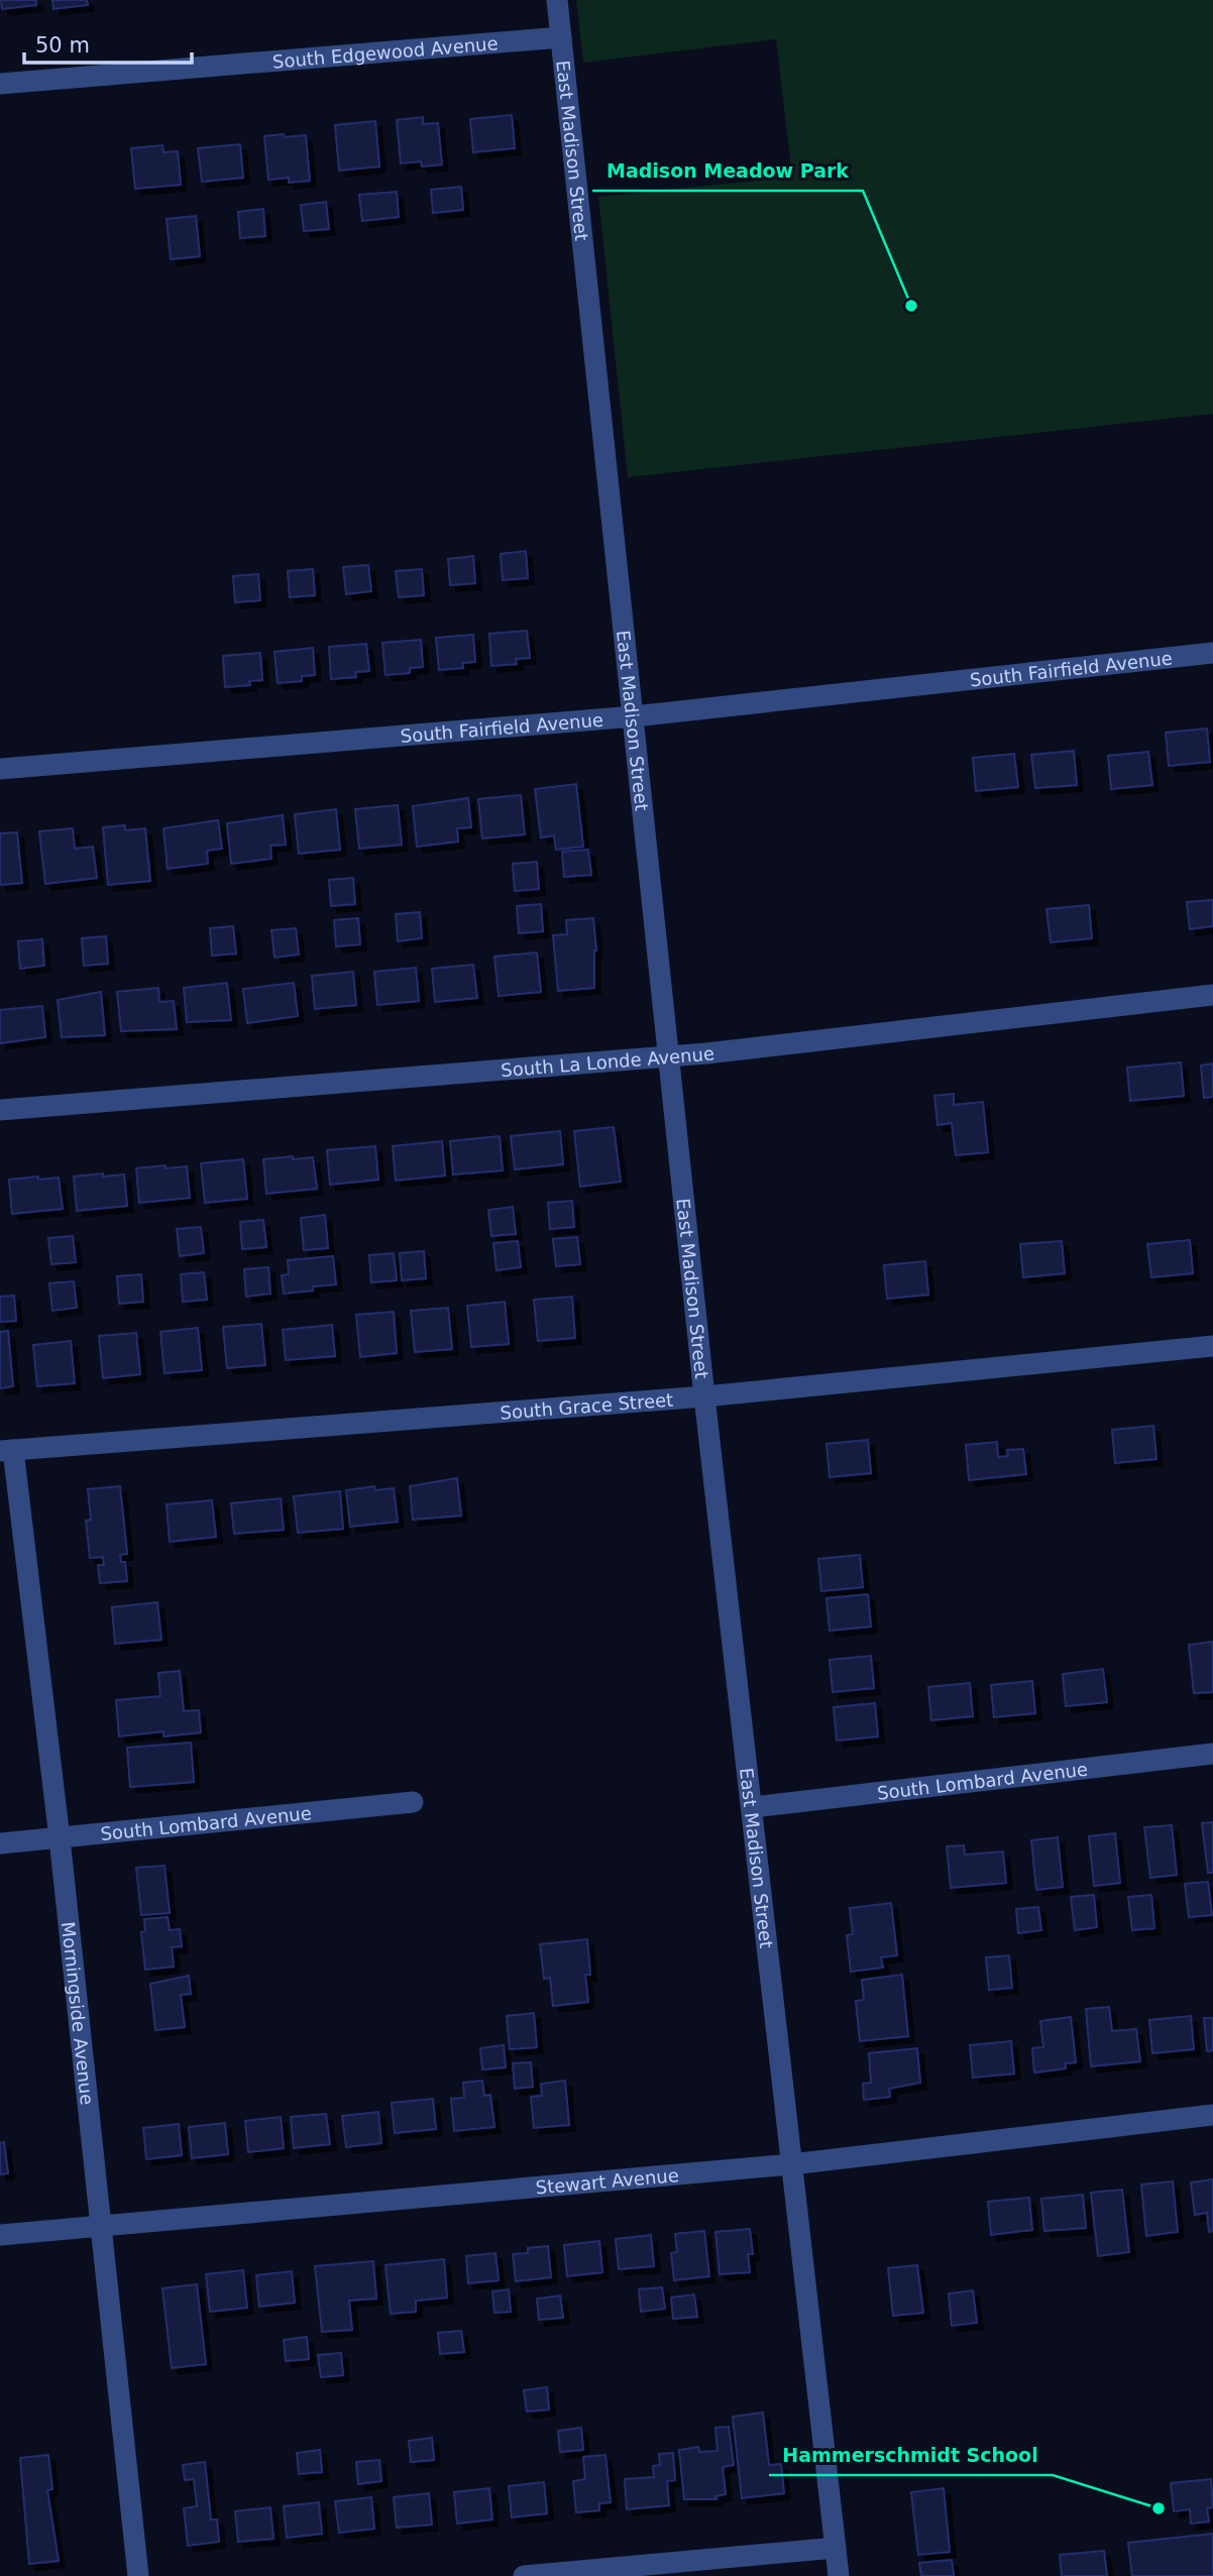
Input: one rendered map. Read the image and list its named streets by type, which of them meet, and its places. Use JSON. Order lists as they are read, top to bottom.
{
  "streets": {
    "street": [
      "South Edgewood Avenue",
      "East Madison Street",
      "South Fairfield Avenue",
      "South La Londe Avenue",
      "South Grace Street",
      "South Lombard Avenue",
      "Morningside Avenue",
      "Stewart Avenue"
    ]
  },
  "crossings": [
    ["South Edgewood Avenue", "East Madison Street"],
    ["East Madison Street", "South Fairfield Avenue"],
    ["East Madison Street", "South La Londe Avenue"],
    ["East Madison Street", "South Grace Street"],
    ["East Madison Street", "South Lombard Avenue"],
    ["East Madison Street", "Stewart Avenue"],
    ["South Grace Street", "Morningside Avenue"],
    ["South Lombard Avenue", "Morningside Avenue"],
    ["Morningside Avenue", "Stewart Avenue"]
  ],
  "places": ["Madison Meadow Park", "Hammerschmidt School"],
  "scale_bar": "50 m"
}
